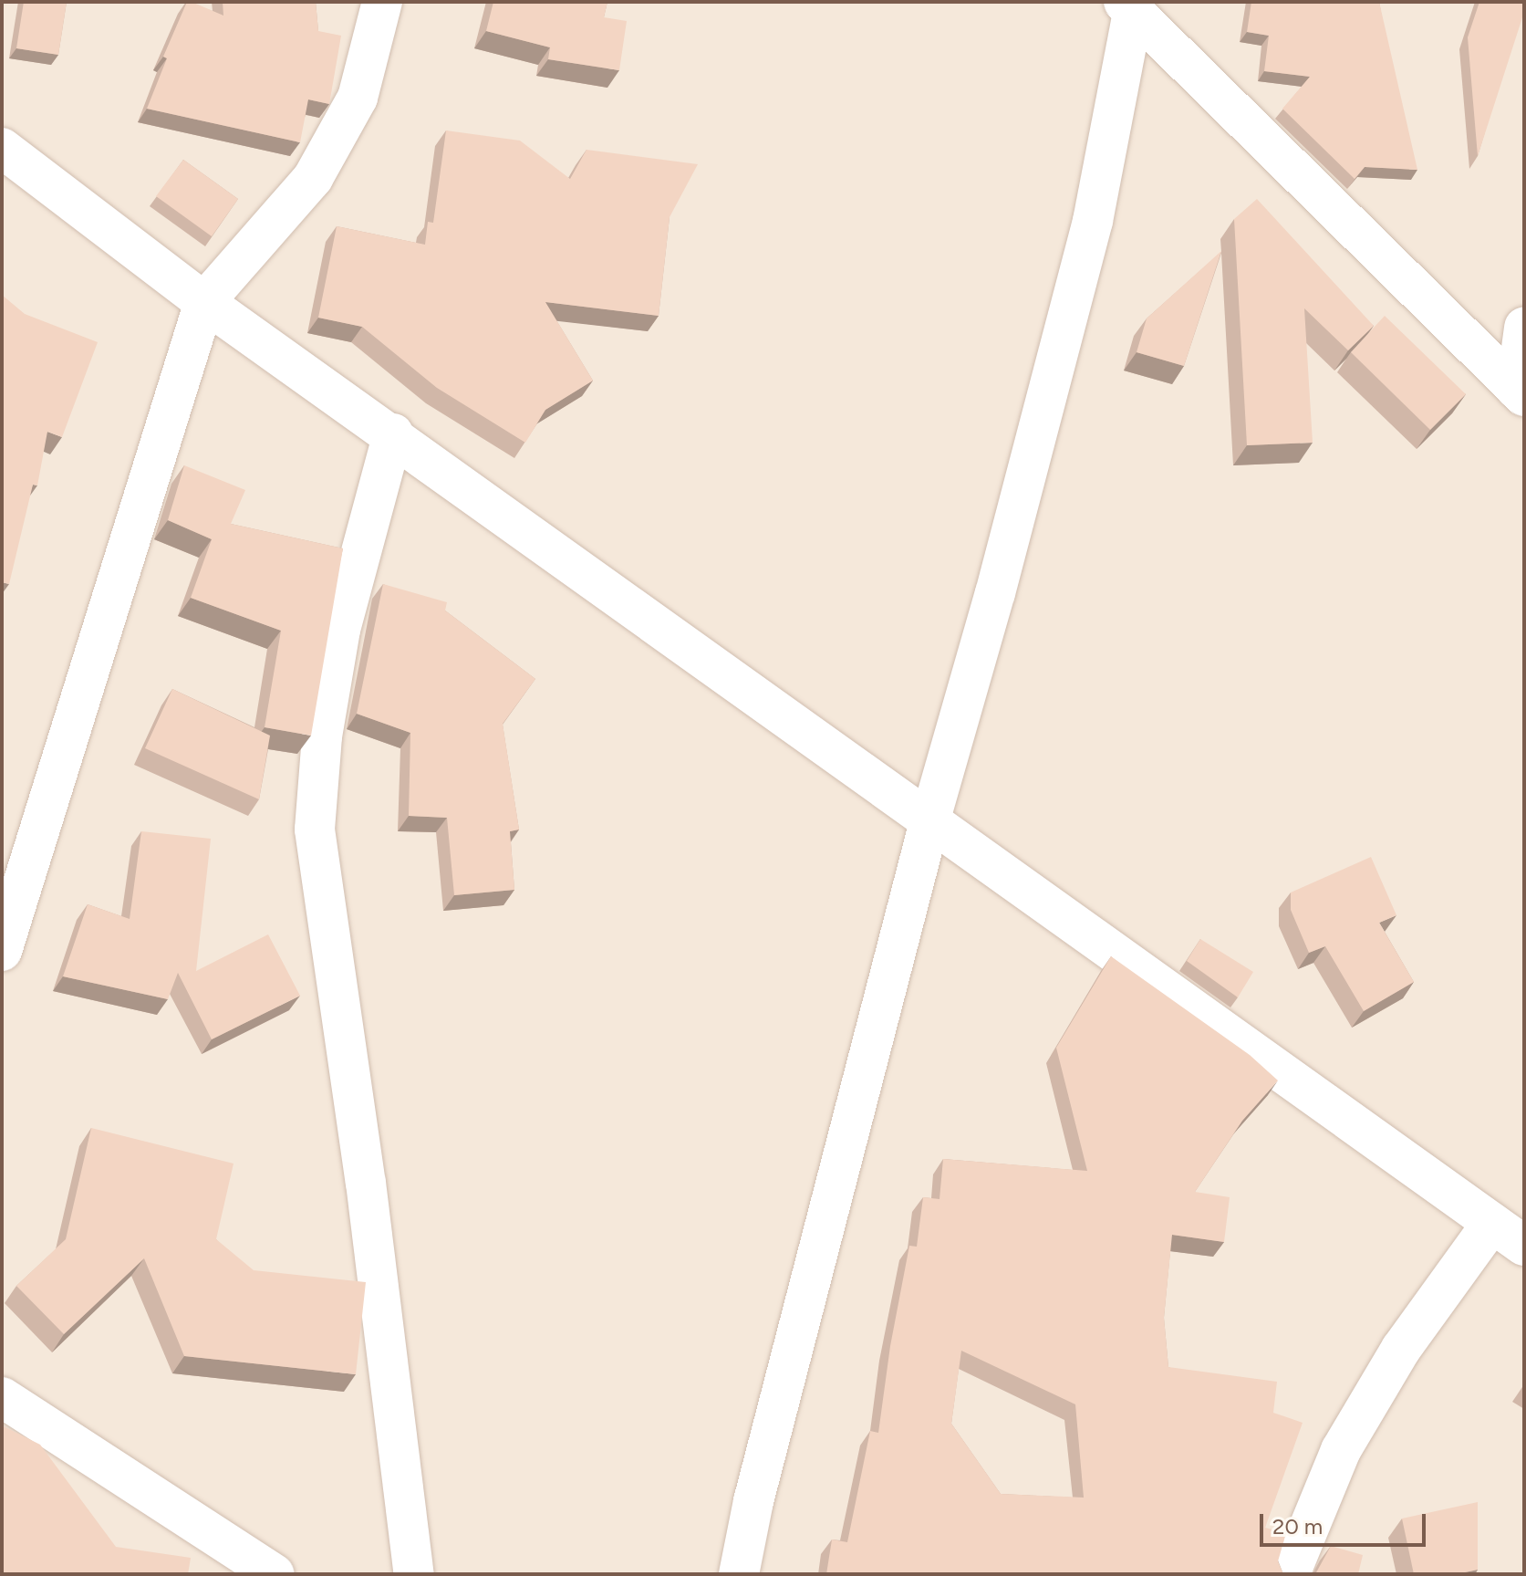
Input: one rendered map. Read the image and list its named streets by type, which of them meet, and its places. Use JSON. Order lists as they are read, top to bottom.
{
  "scale_bar": "20 m"
}
